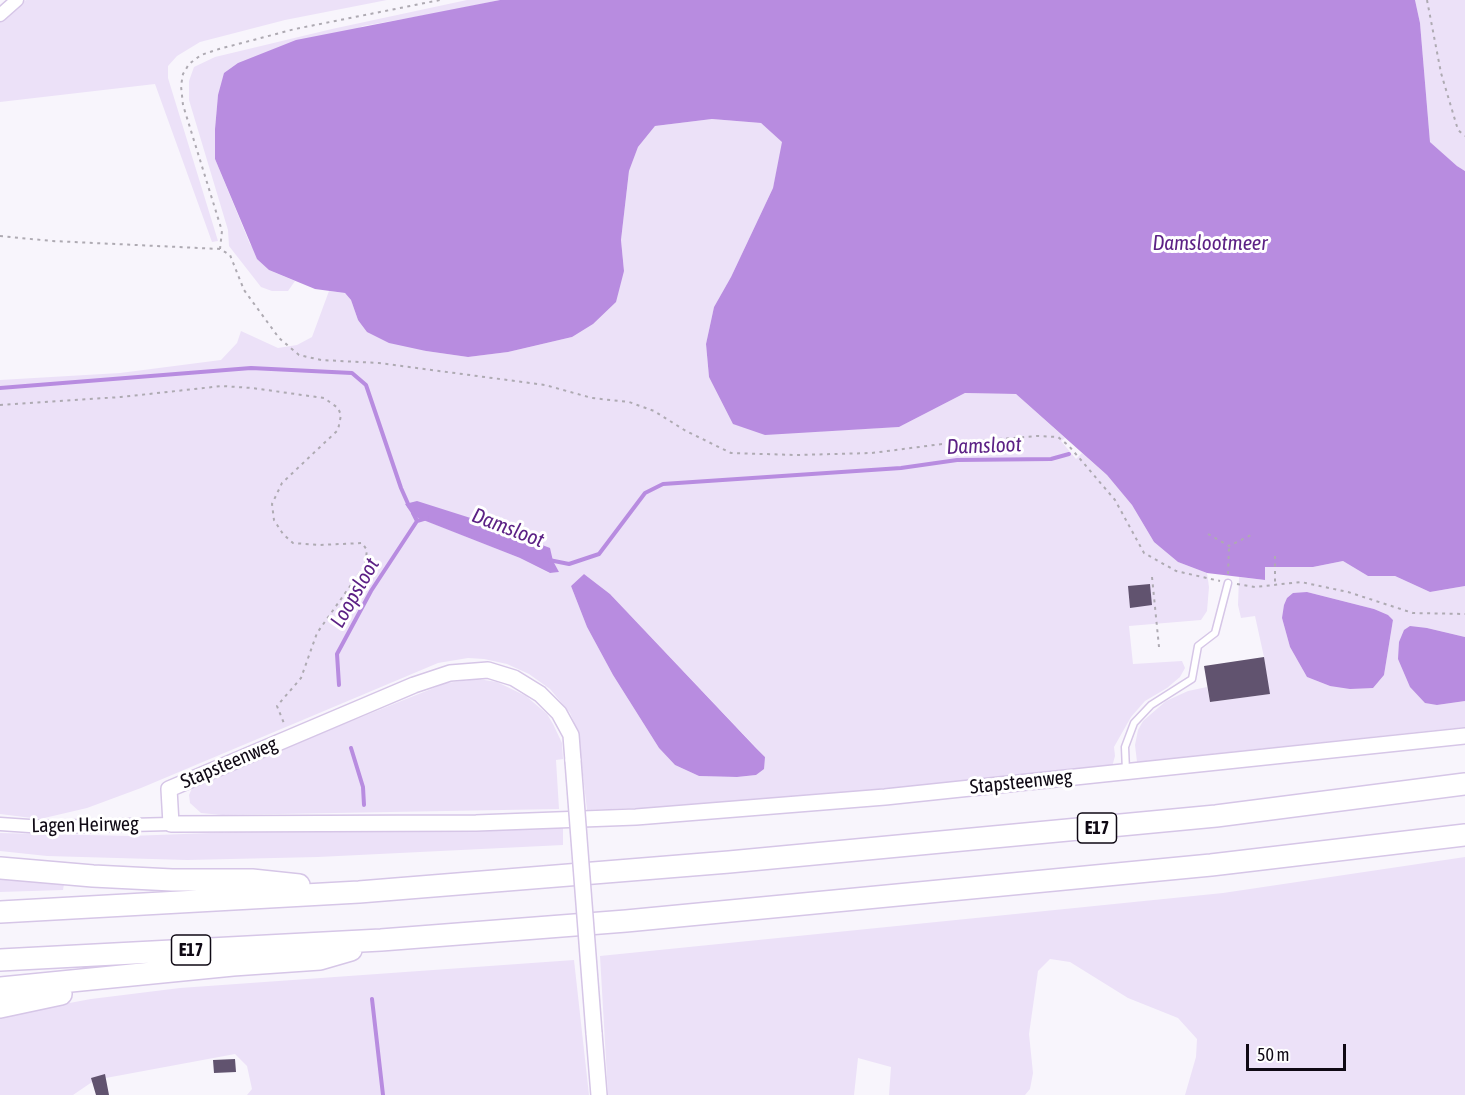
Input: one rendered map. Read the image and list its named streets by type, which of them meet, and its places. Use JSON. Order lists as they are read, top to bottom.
{
  "streets": {
    "highway": ["E17"],
    "street": ["Stapsteenweg", "Lagen Heirweg"]
  },
  "crossings": [
    ["Stapsteenweg", "Lagen Heirweg"]
  ],
  "water": ["Damslootmeer", "Damsloot", "Loopsloot"],
  "scale_bar": "50 m"
}
